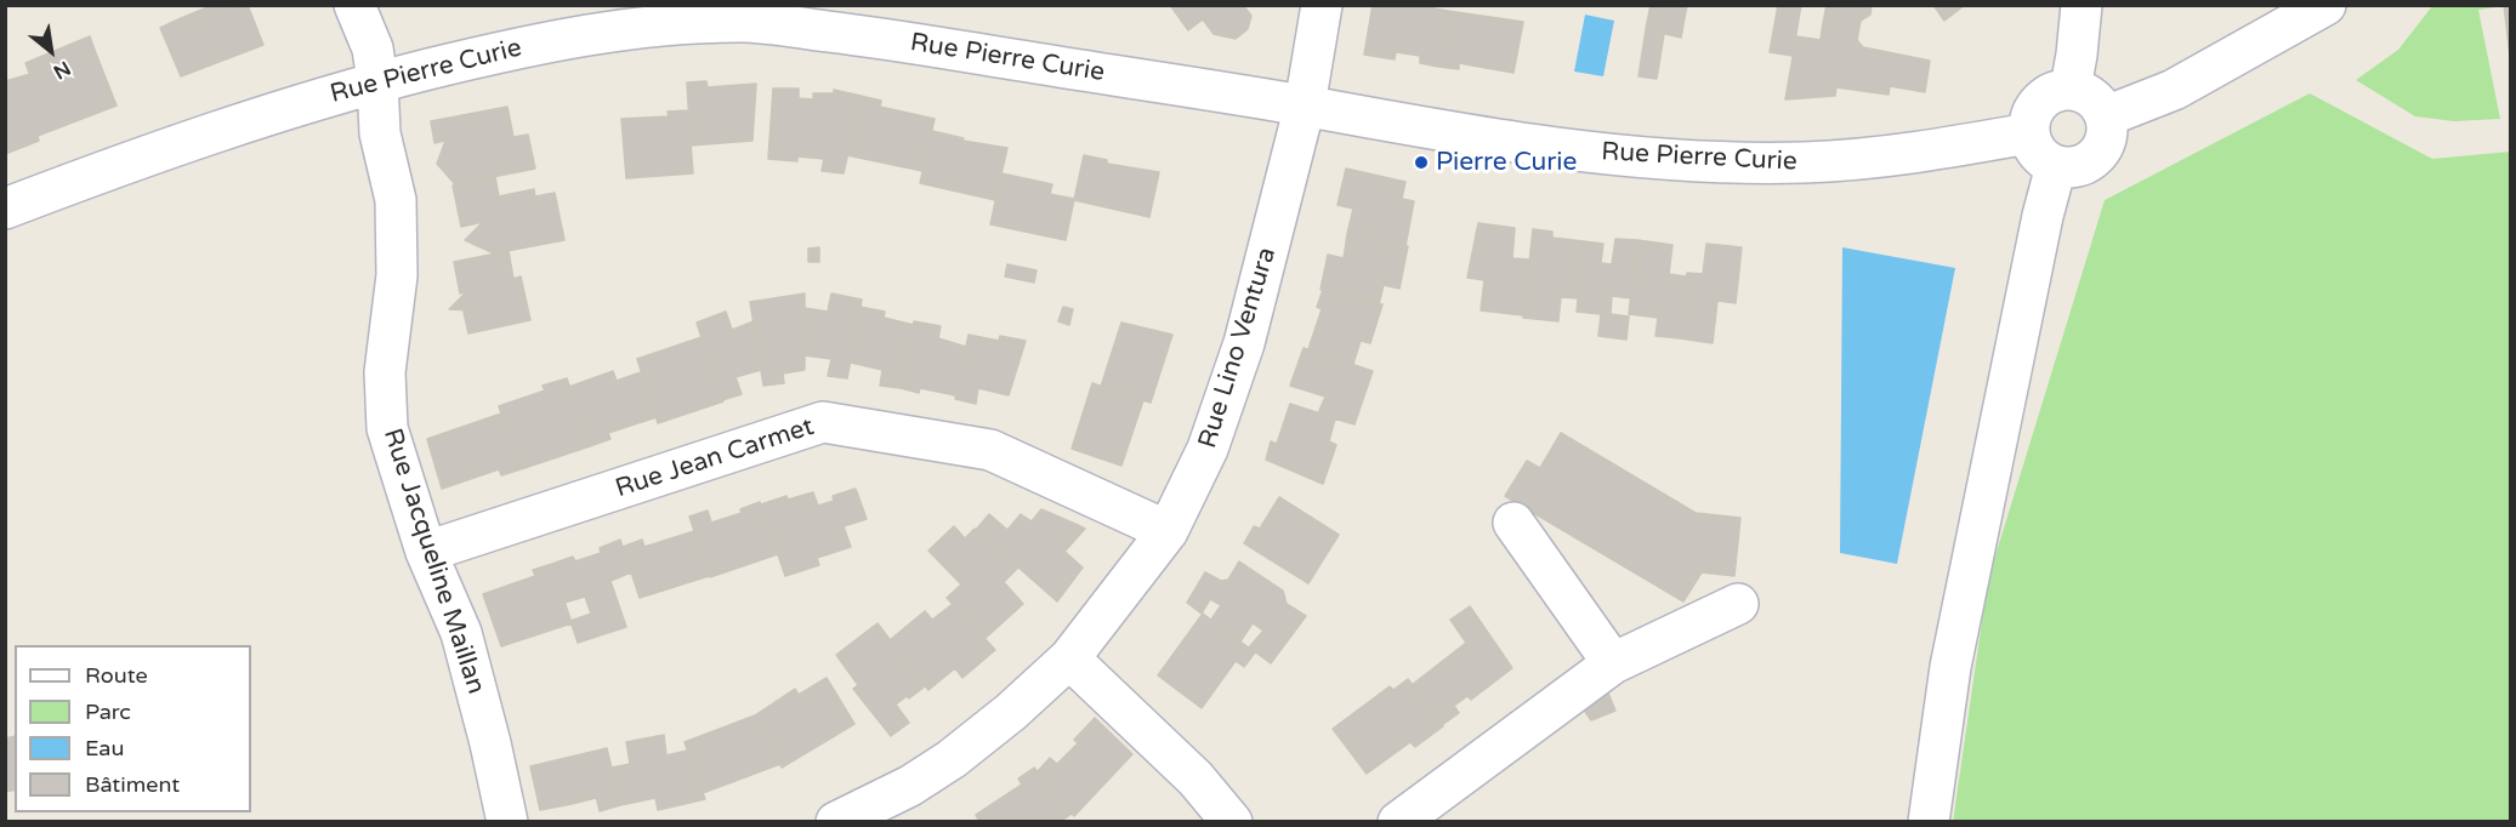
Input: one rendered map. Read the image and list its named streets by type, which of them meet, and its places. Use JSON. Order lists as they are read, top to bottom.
{
  "streets": {
    "street": [
      "Rue Pierre Curie",
      "Rue Lino Ventura",
      "Rue Jean Carmet",
      "Rue Jacqueline Maillan"
    ]
  },
  "crossings": [
    ["Rue Pierre Curie", "Rue Lino Ventura"],
    ["Rue Pierre Curie", "Rue Jacqueline Maillan"],
    ["Rue Lino Ventura", "Rue Jean Carmet"],
    ["Rue Jean Carmet", "Rue Jacqueline Maillan"]
  ],
  "places": ["Pierre Curie"],
  "legend": [
    "Route",
    "Parc",
    "Eau",
    "Bâtiment"
  ],
  "north": "bottom right"
}
